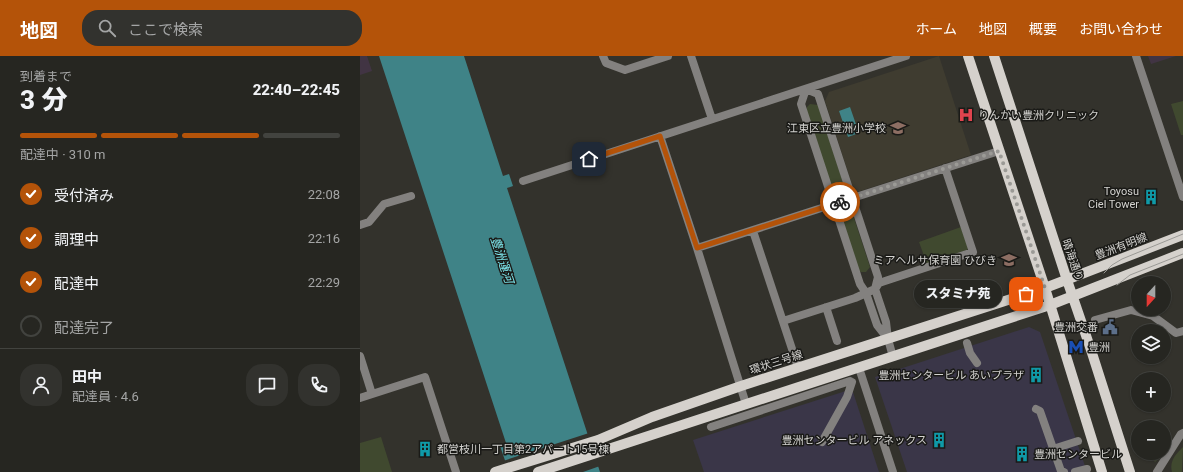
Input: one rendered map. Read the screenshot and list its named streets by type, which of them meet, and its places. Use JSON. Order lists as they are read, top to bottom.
{
  "streets": {
    "main road": ["豊洲有明線", "晴海通り", "環状三号線"]
  },
  "crossings": [
    ["豊洲有明線", "晴海通り"],
    ["豊洲有明線", "環状三号線"],
    ["晴海通り", "環状三号線"]
  ],
  "water": ["豊洲運河"],
  "places": {
    "hospital": ["りんかい豊洲クリニック"],
    "school or university": ["江東区立豊洲小学校", "ミアヘルサ保育園 ひびき"],
    "building": [
      "Toyosu Ciel Tower",
      "豊洲センタービル あいプラザ",
      "豊洲センタービル アネックス",
      "都営枝川一丁目第2アパート15号棟",
      "豊洲センタービル"
    ],
    "other": ["スタミナ苑"],
    "public building": ["豊洲交番"],
    "metro station": ["豊洲"]
  },
  "north": "bottom",
  "page": {
    "header": "地図",
    "search": "ここで検索",
    "nav": [
      "ホーム",
      "地図",
      "概要",
      "お問い合わせ"
    ],
    "heading": ["3 分", "到着まで", "22:40–22:45"],
    "panel": ["田中", "配達員 · 4.6"],
    "bar": "配達中 · 310 m",
    "list": [
      ["受付済み", "22:08"],
      ["調理中", "22:16"],
      ["配達中", "22:29"],
      "配達完了"
    ],
    "map_buttons": ["+", "−"],
    "bubble": "スタミナ苑"
  }
}
